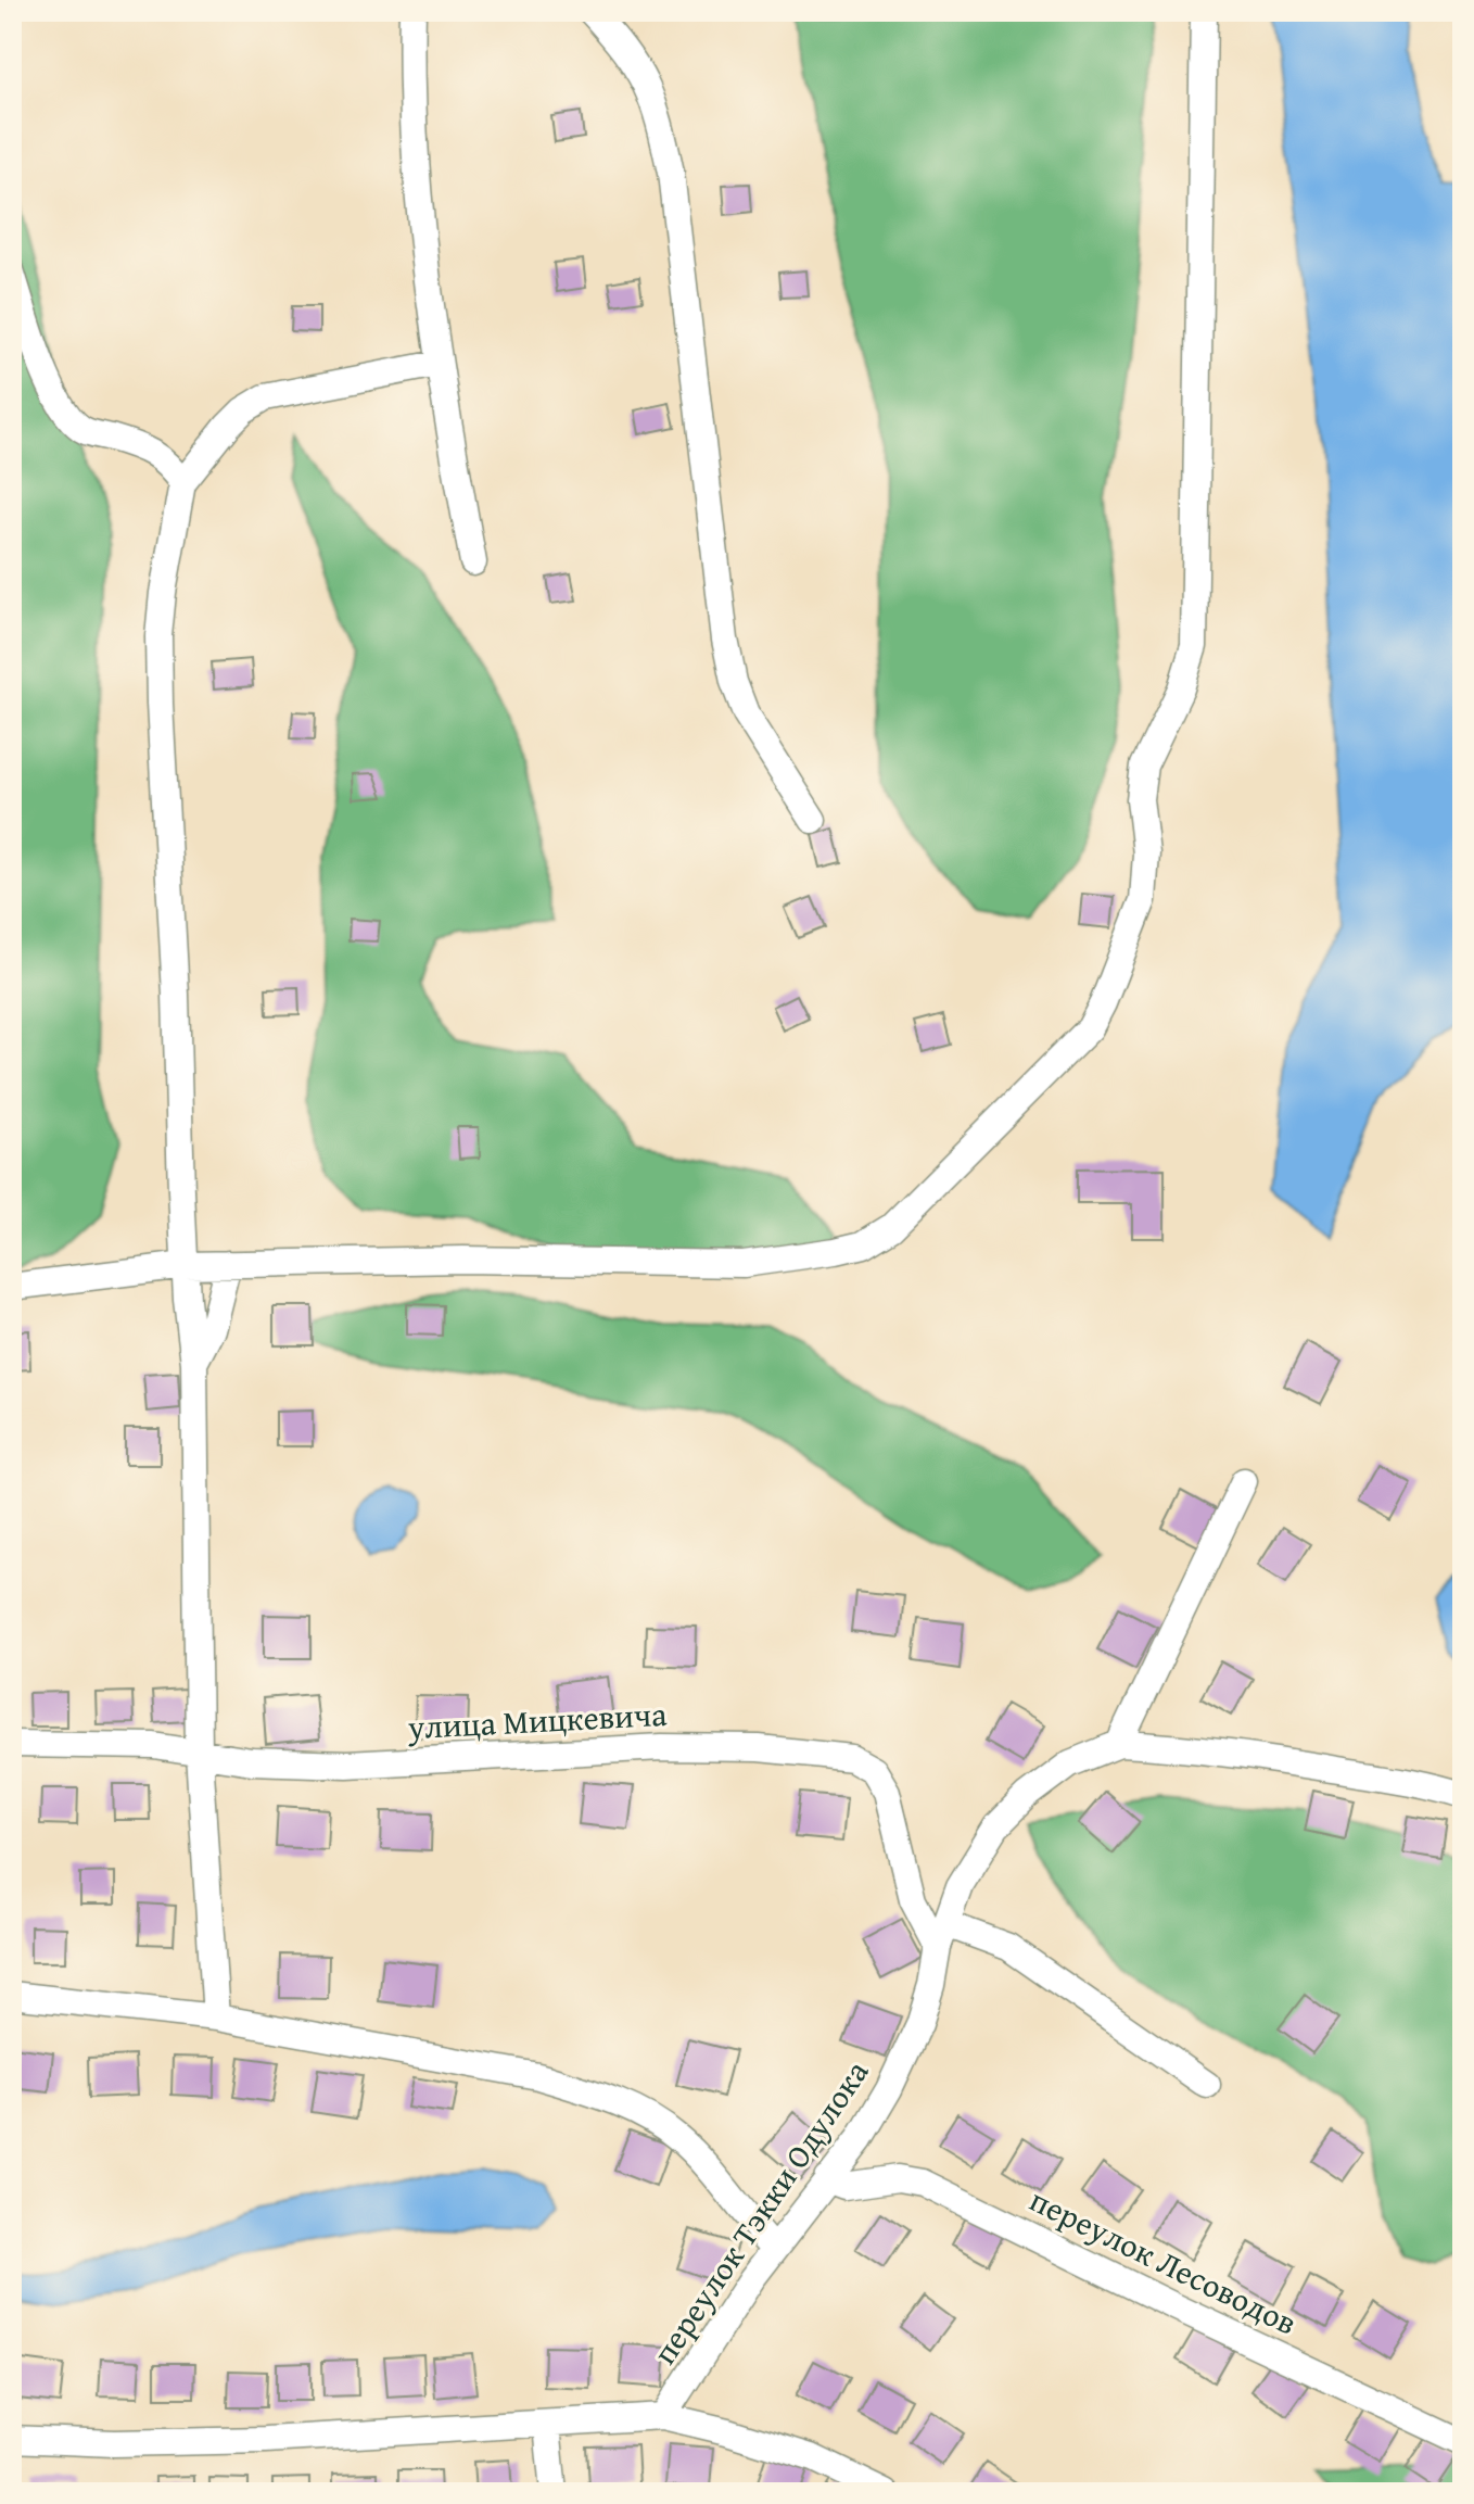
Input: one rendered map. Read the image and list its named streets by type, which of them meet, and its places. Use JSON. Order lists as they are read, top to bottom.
{
  "streets": {
    "street": ["улица Мицкевича", "переулок Тэкки Одулока", "переулок Лесоводов"]
  },
  "crossings": [
    ["улица Мицкевича", "переулок Тэкки Одулока"],
    ["переулок Тэкки Одулока", "переулок Лесоводов"]
  ]
}
